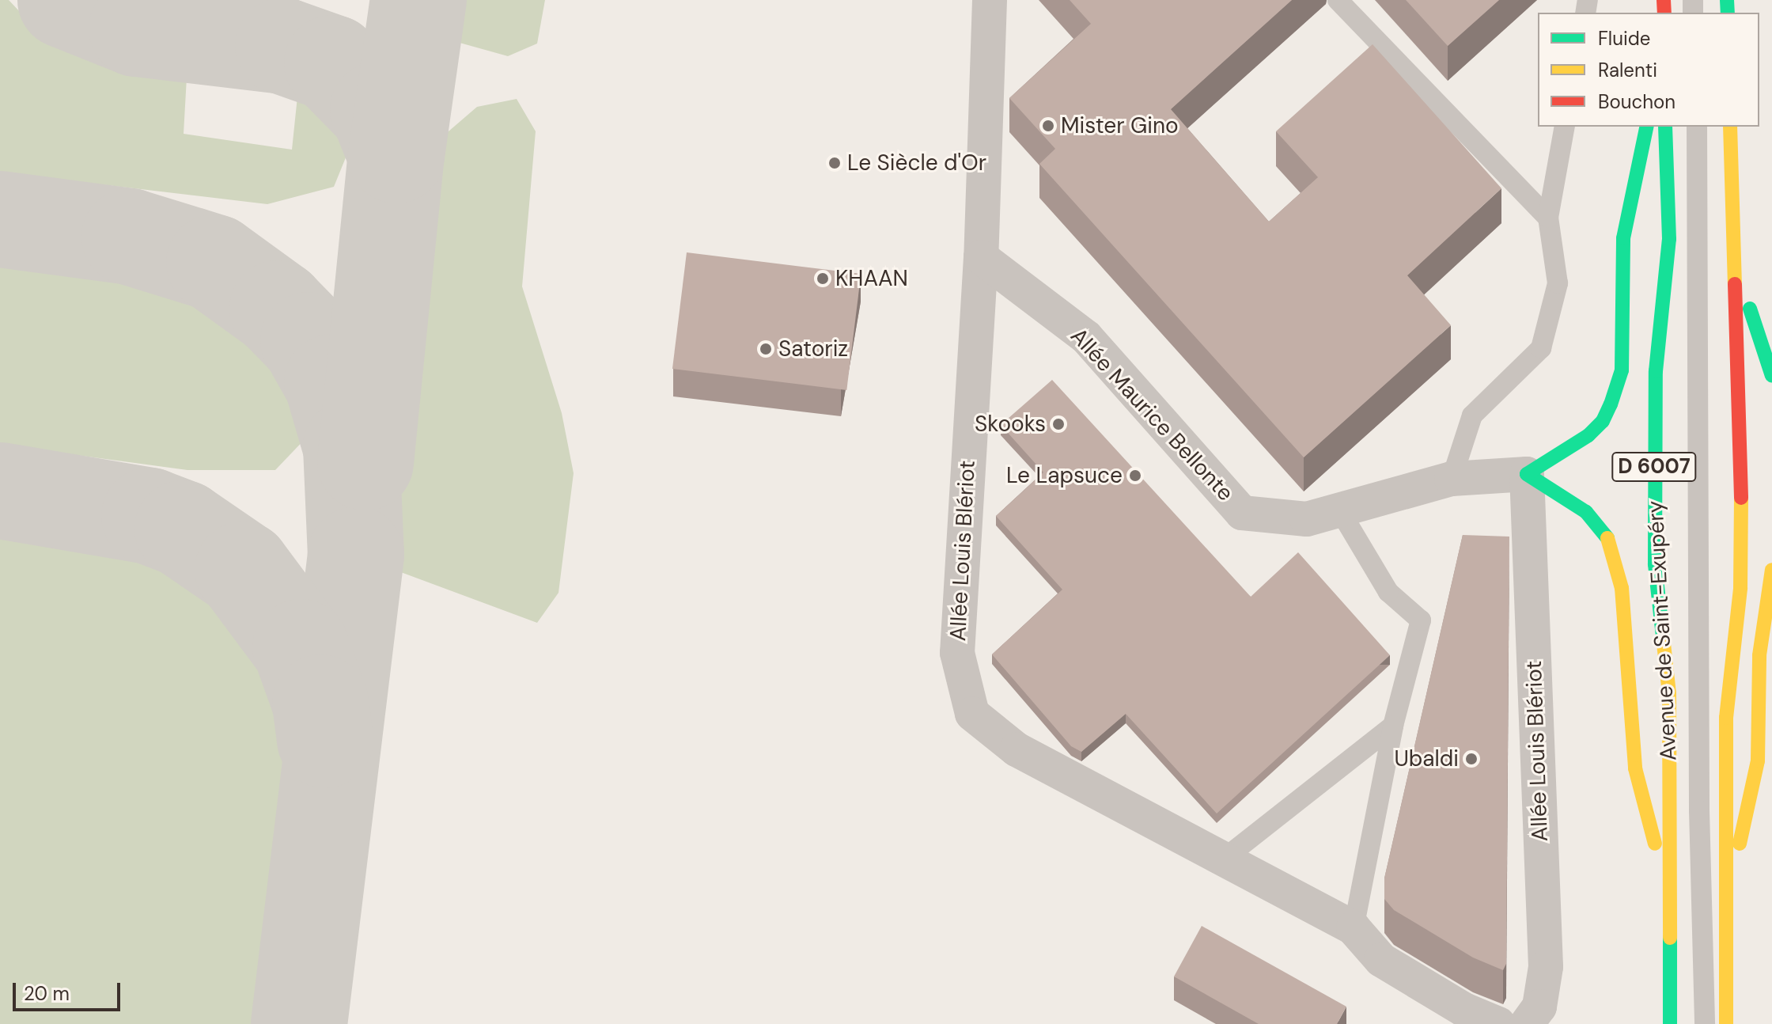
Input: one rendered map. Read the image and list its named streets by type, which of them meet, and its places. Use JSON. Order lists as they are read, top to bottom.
{
  "streets": {
    "main road": ["D 6007", "Avenue de Saint-Exupéry"],
    "street": ["Allée Maurice Bellonte", "Allée Louis Blériot"]
  },
  "crossings": [
    ["Allée Maurice Bellonte", "Allée Louis Blériot"]
  ],
  "places": [
    "Mister Gino",
    "Le Siècle d'Or",
    "KHAAN",
    "Satoriz",
    "Skooks",
    "Le Lapsuce",
    "Ubaldi"
  ],
  "legend": ["Fluide", "Ralenti", "Bouchon"],
  "scale_bar": "20 m"
}
